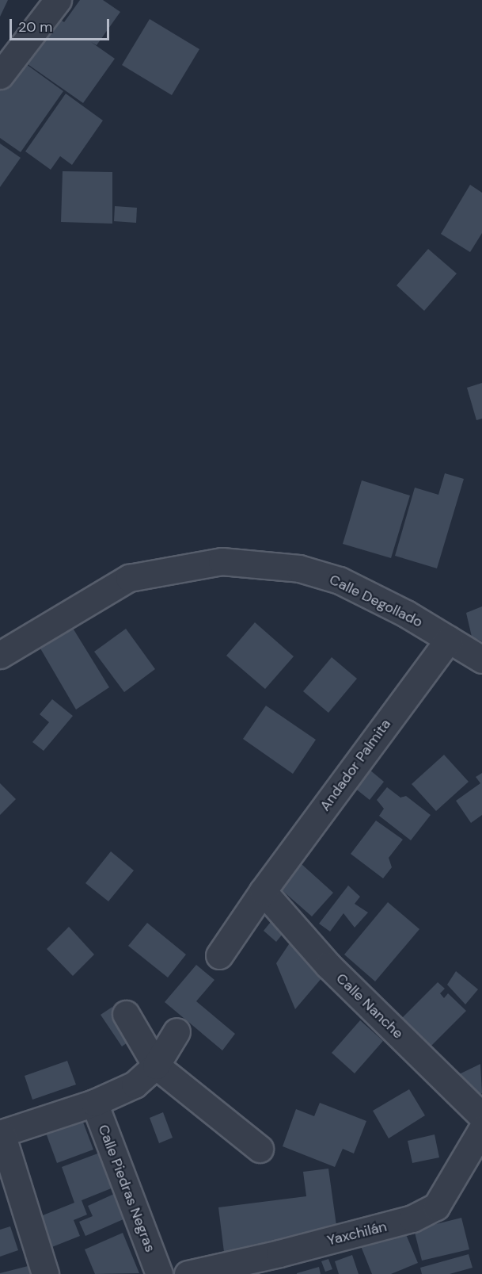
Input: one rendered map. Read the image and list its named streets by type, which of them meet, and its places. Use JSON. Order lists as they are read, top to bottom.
{
  "streets": {
    "street": [
      "Calle Degollado",
      "Andador Palmita",
      "Calle Nanche",
      "Calle Piedras Negras",
      "Yaxchilán"
    ]
  },
  "crossings": [
    ["Calle Degollado", "Andador Palmita"],
    ["Andador Palmita", "Calle Nanche"]
  ],
  "scale_bar": "20 m"
}
